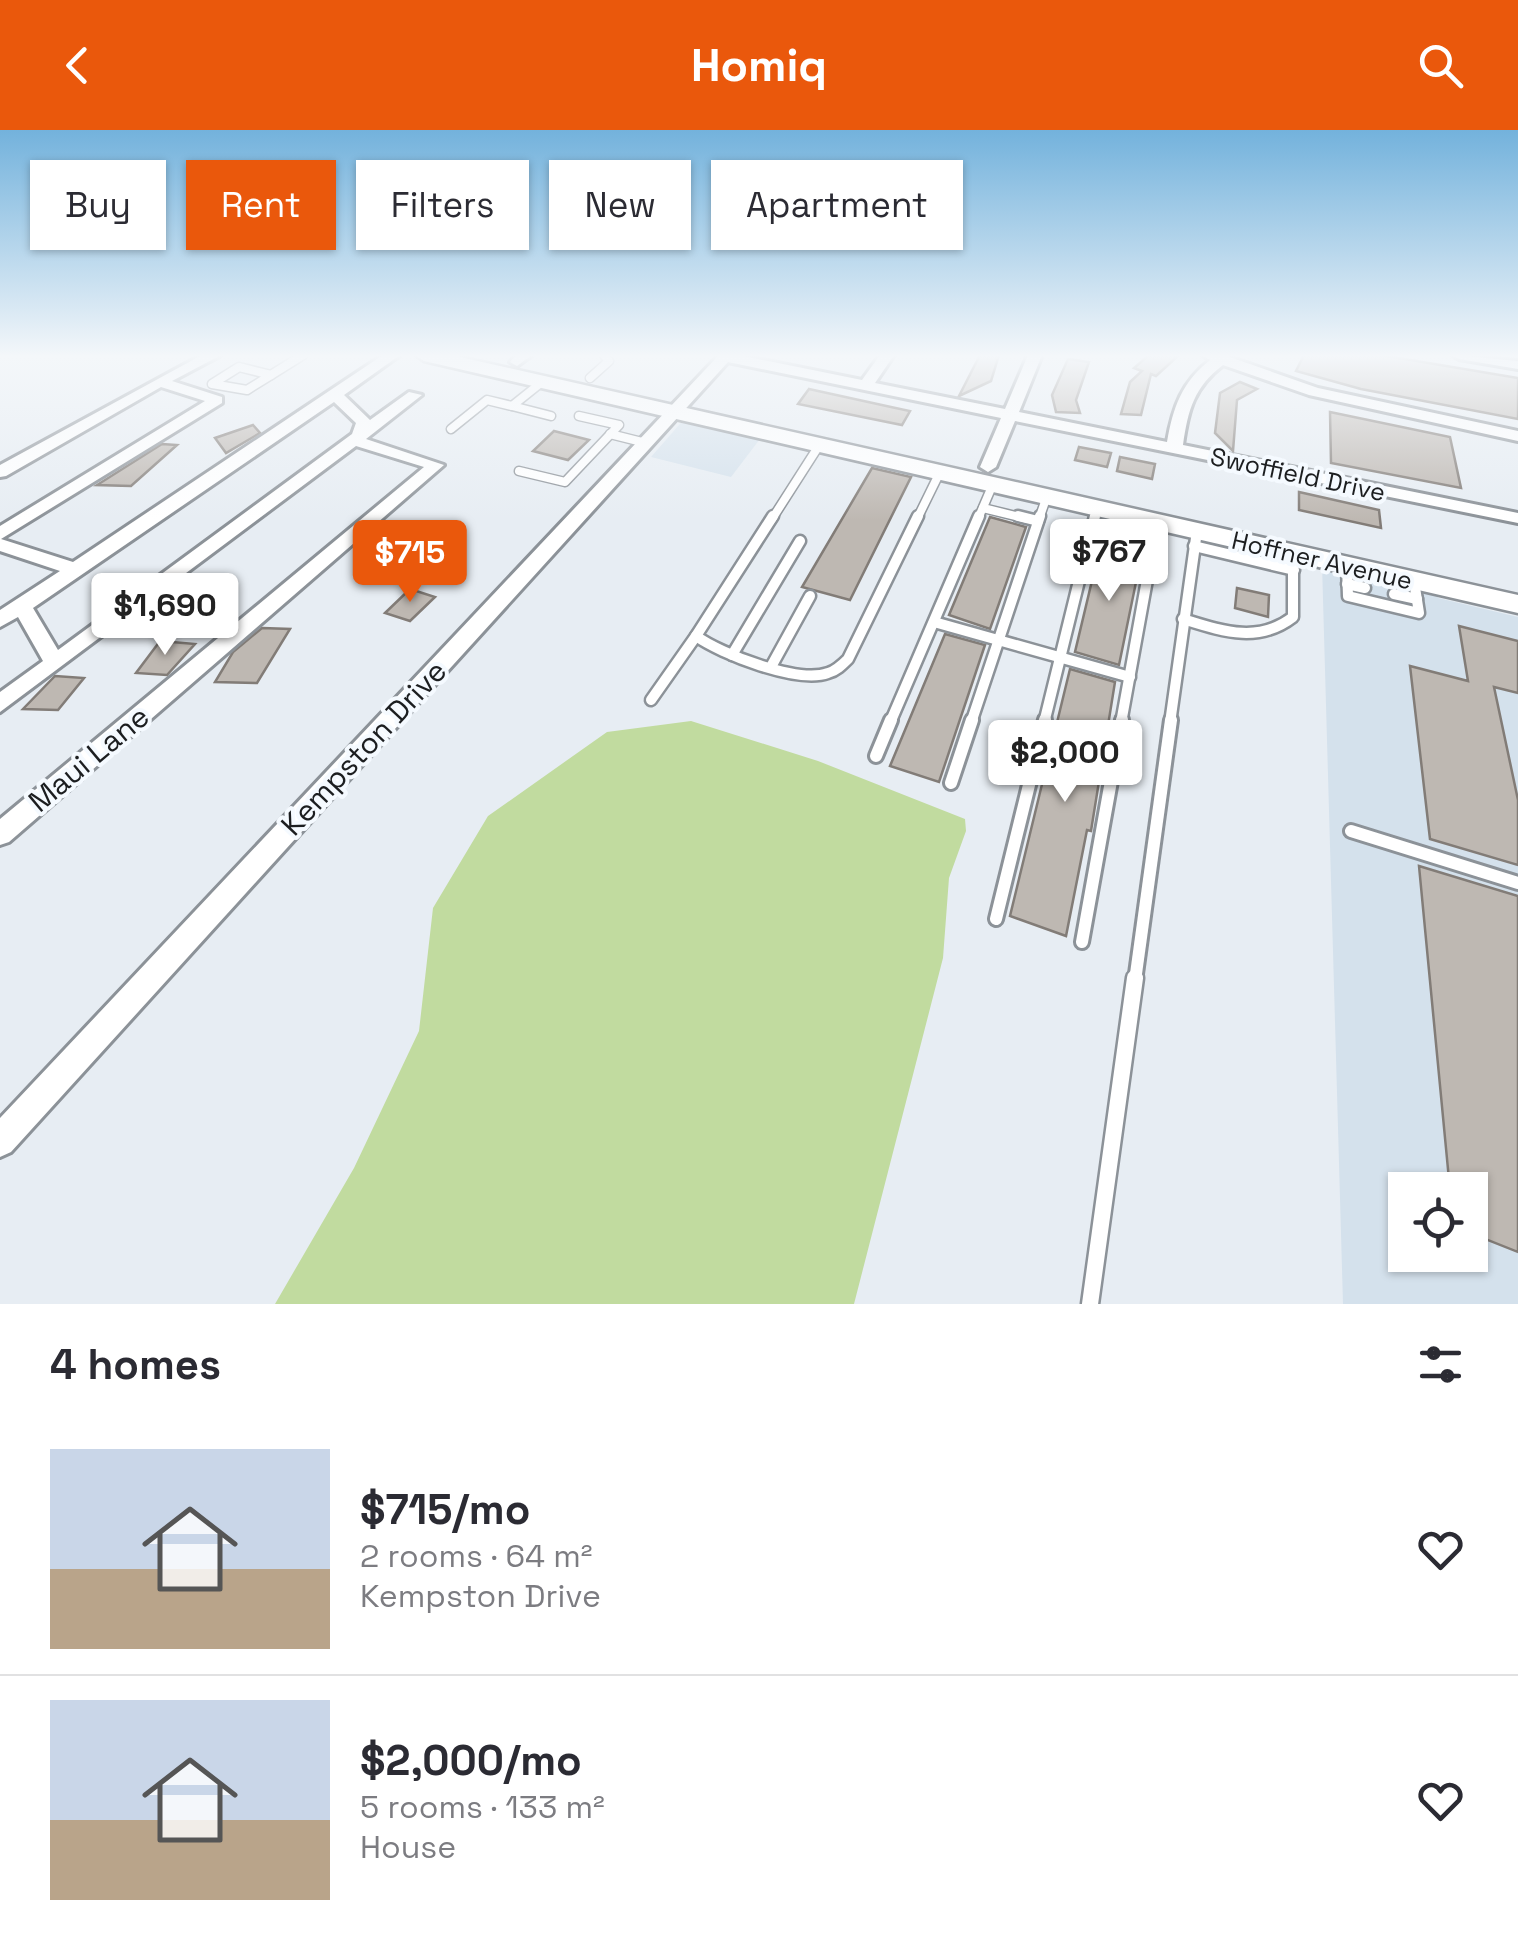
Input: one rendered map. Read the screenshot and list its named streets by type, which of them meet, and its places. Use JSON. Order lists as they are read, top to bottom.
{
  "streets": {
    "main road": ["Hoffner Avenue"],
    "street": ["Swoffield Drive", "Kempston Drive", "Maui Lane"]
  },
  "page": {
    "header": "Homiq",
    "chip": [
      "Buy",
      "Rent",
      "Filters",
      "New",
      "Apartment"
    ],
    "price": [
      "$767",
      "$715",
      "$1,690",
      "$2,000"
    ],
    "heading": "4 homes",
    "list": [
      {
        "name": "$715/mo",
        "note": "2 rooms · 64 m² · Kempston Drive"
      },
      {
        "name": "$2,000/mo",
        "note": "5 rooms · 133 m² · House"
      }
    ]
  }
}
